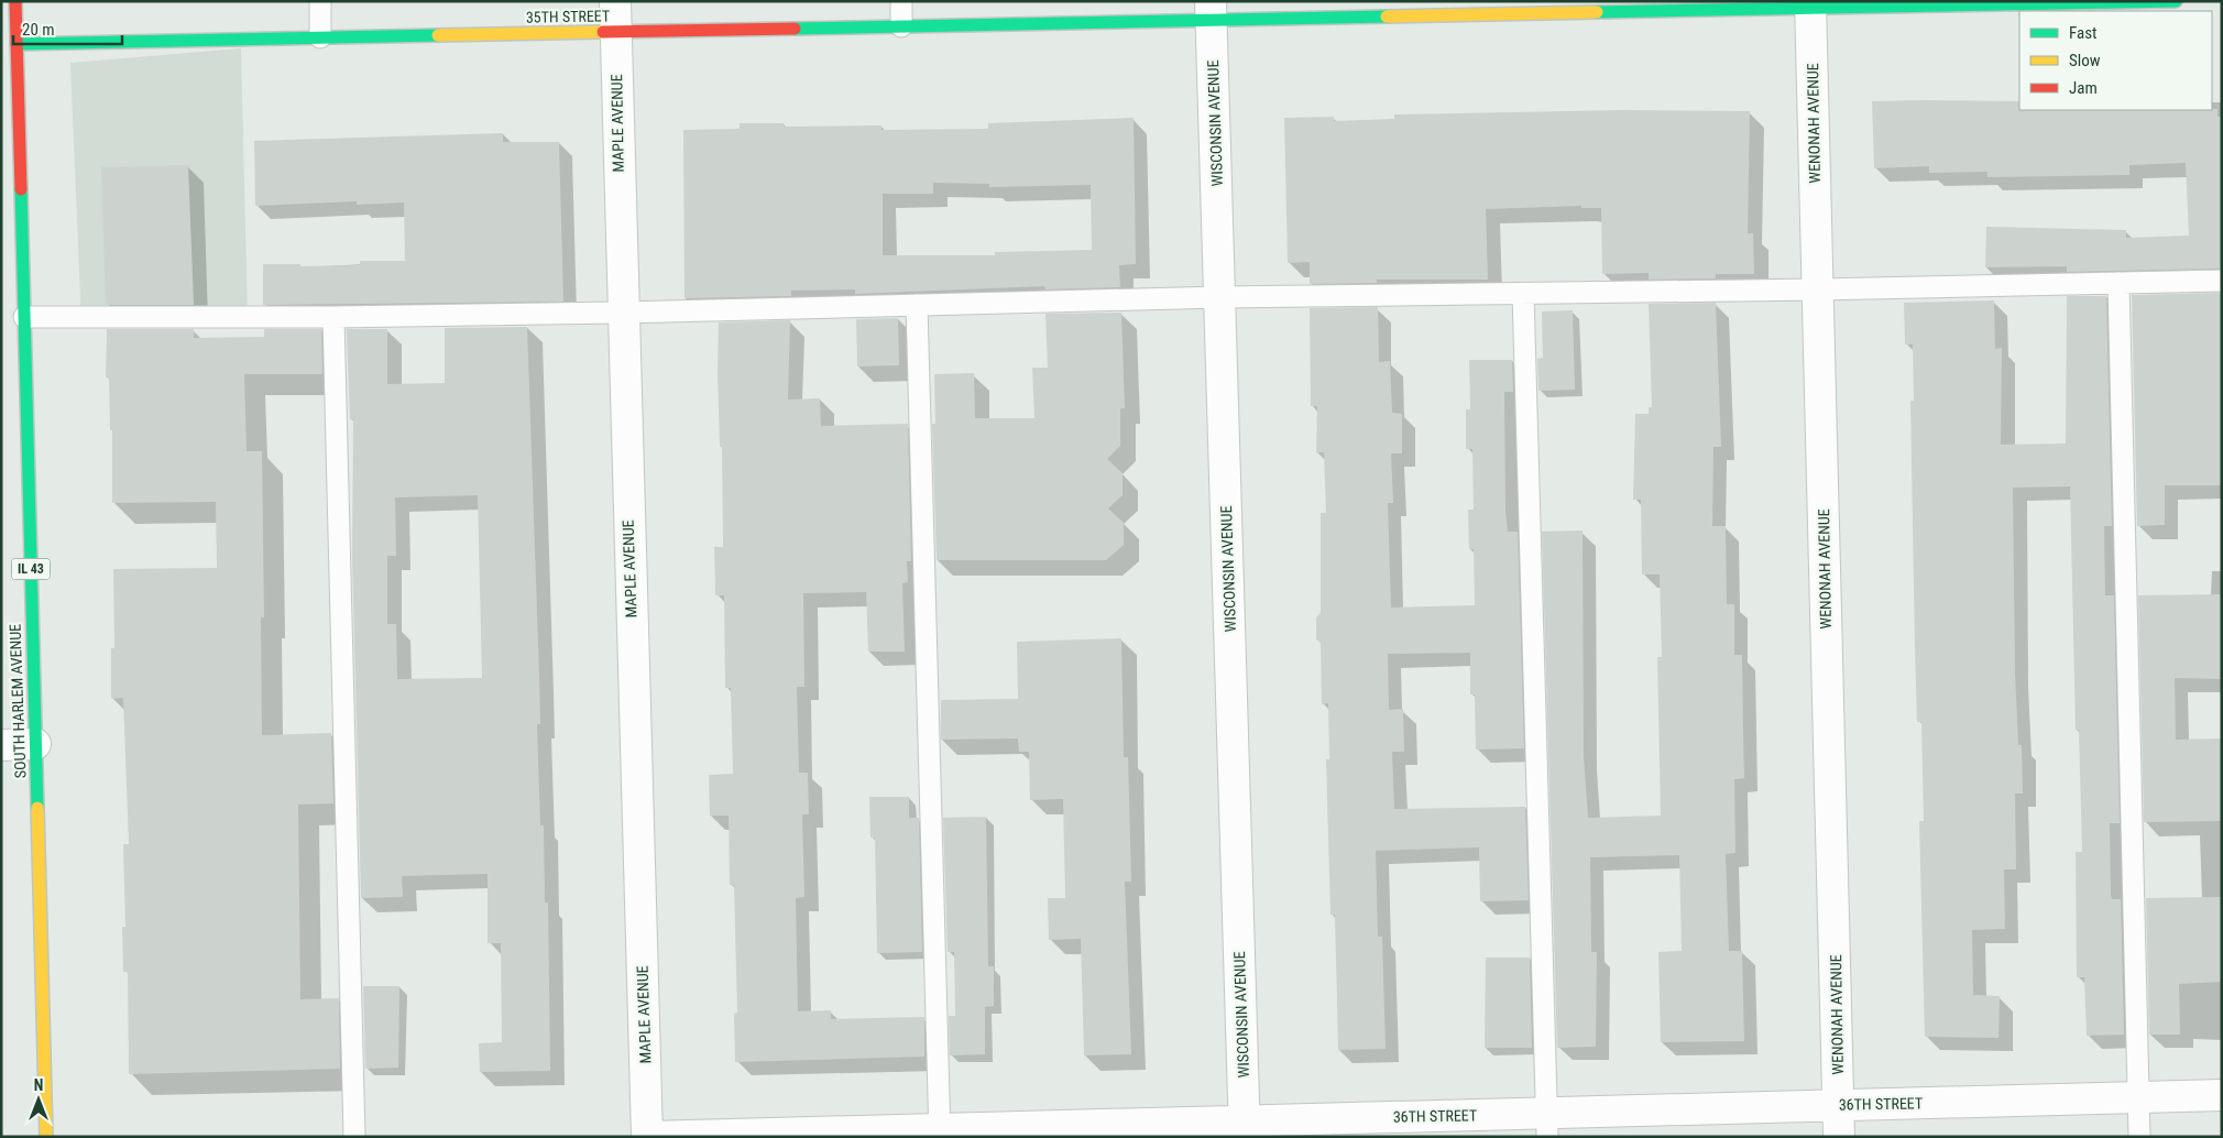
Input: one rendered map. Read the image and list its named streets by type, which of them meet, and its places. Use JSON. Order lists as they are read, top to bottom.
{
  "streets": {
    "street": [
      "35TH STREET",
      "MAPLE AVENUE",
      "WISCONSIN AVENUE",
      "WENONAH AVENUE",
      "IL 43",
      "SOUTH HARLEM AVENUE",
      "36TH STREET"
    ]
  },
  "crossings": [
    ["35TH STREET", "MAPLE AVENUE"],
    ["35TH STREET", "WISCONSIN AVENUE"],
    ["35TH STREET", "WENONAH AVENUE"],
    ["35TH STREET", "SOUTH HARLEM AVENUE"],
    ["MAPLE AVENUE", "36TH STREET"],
    ["WISCONSIN AVENUE", "36TH STREET"],
    ["WENONAH AVENUE", "36TH STREET"]
  ],
  "legend": ["Fast", "Slow", "Jam"],
  "scale_bar": "20 m",
  "north": "top"
}
